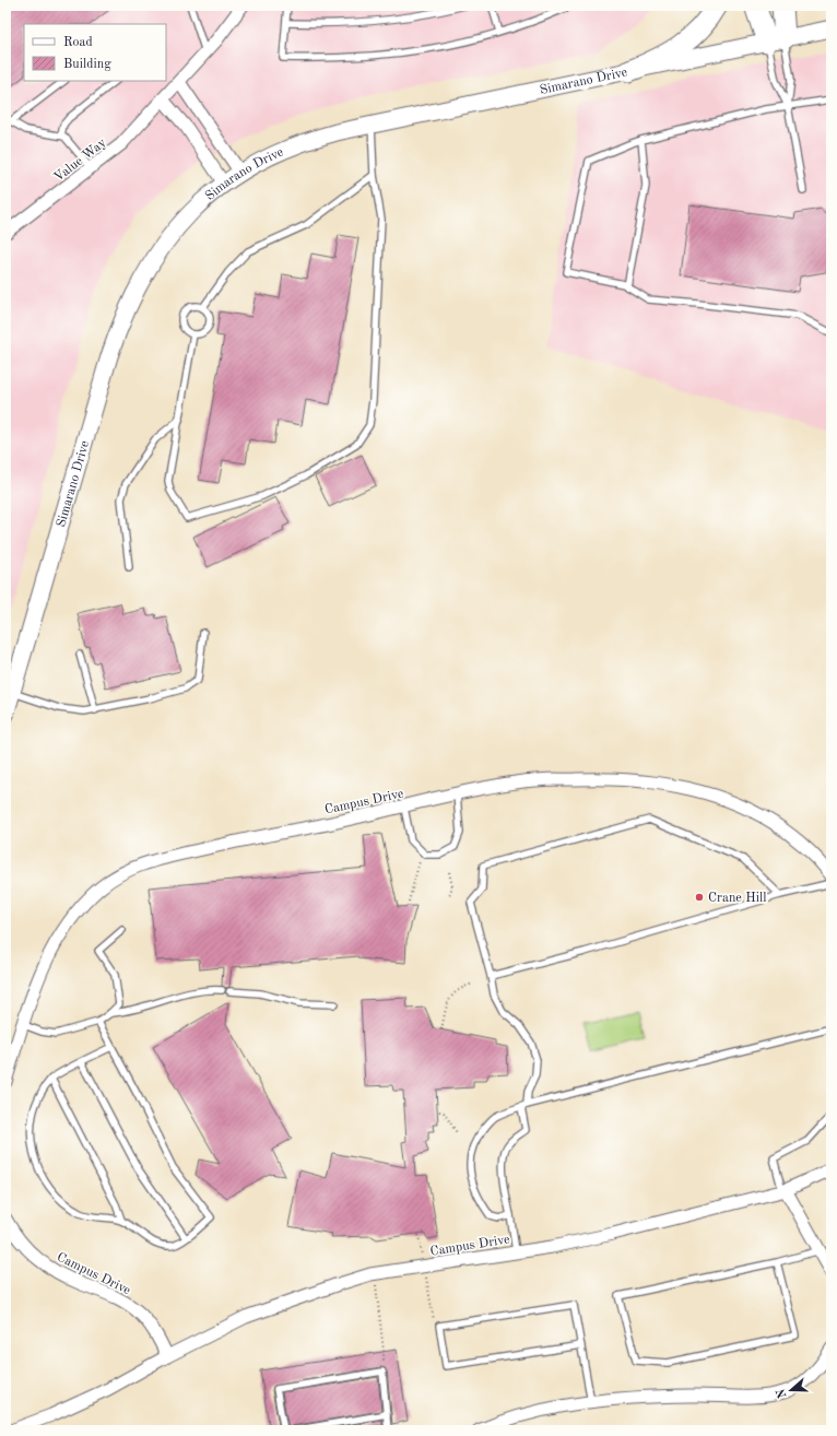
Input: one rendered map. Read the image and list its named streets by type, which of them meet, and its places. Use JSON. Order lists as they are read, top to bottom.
{
  "streets": {
    "street": ["Simarano Drive", "Value Way", "Campus Drive"]
  },
  "places": ["Crane Hill"],
  "legend": ["Road", "Building"],
  "north": "left"
}
